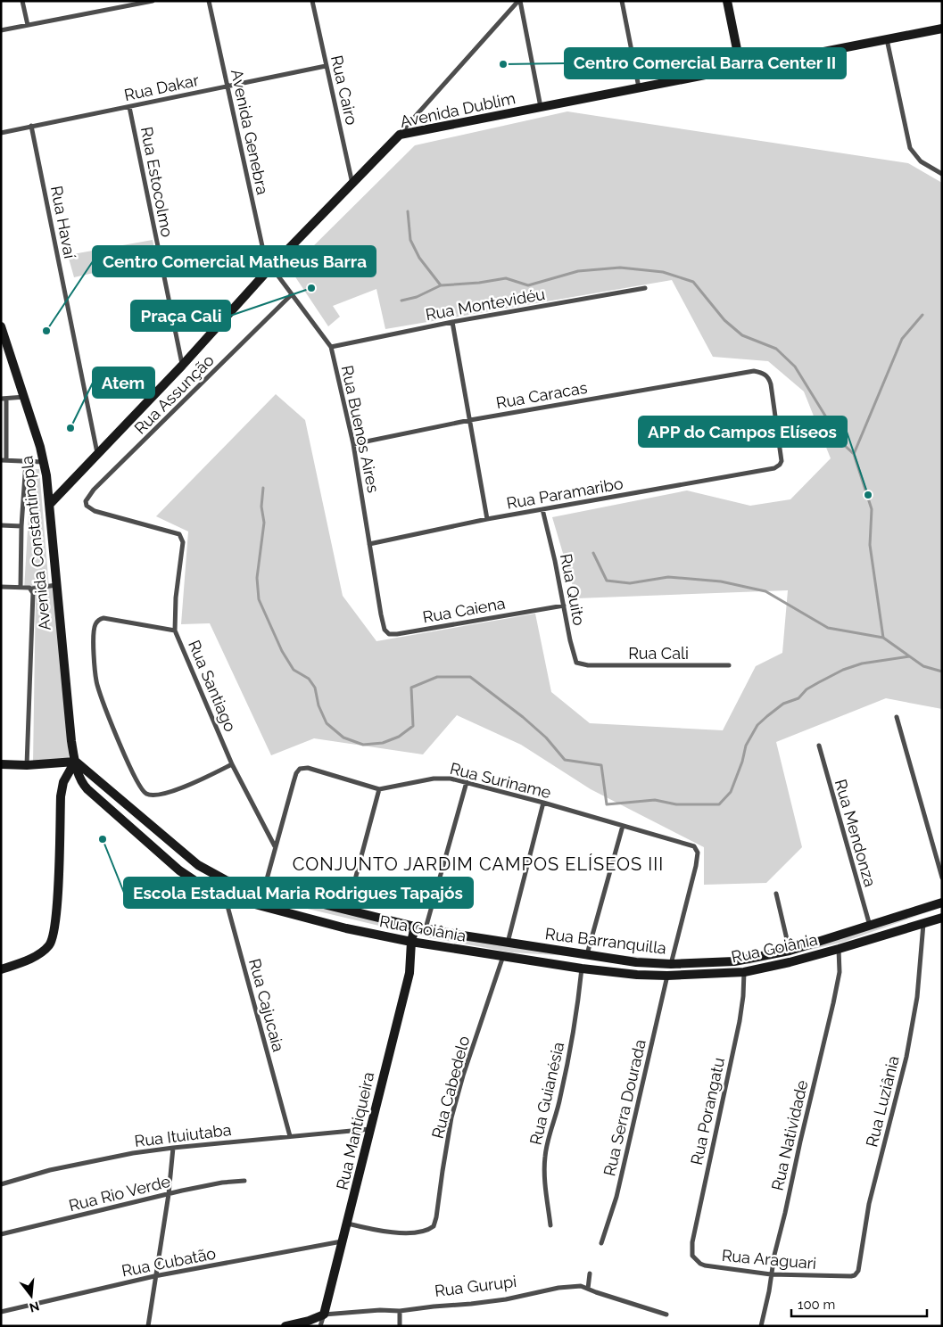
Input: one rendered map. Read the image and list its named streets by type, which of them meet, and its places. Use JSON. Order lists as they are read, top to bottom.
{
  "streets": {
    "street": [
      "Rua Dakar",
      "Rua Cairo",
      "Avenida Dublim",
      "Avenida Genebra",
      "Rua Estocolmo",
      "Rua Havaí",
      "Rua Montevidéu",
      "Rua Assunção",
      "Rua Caracas",
      "Rua Buenos Aires",
      "Rua Paramaribo",
      "Avenida Constantinopla",
      "Rua Quito",
      "Rua Caiena",
      "Rua Cali",
      "Rua Santiago",
      "Rua Suriname",
      "Rua Mendonza",
      "Rua Goiânia",
      "Rua Barranquilla",
      "Rua Cajucaia",
      "Rua Cabedelo",
      "Rua Guianésia",
      "Rua Luziânia",
      "Rua Serra Dourada",
      "Rua Porangatu",
      "Rua Mantiqueira",
      "Rua Ituiutaba",
      "Rua Natividade",
      "Rua Rio Verde",
      "Rua Araguari",
      "Rua Cubatão",
      "Rua Gurupi"
    ]
  },
  "crossings": [
    ["Rua Dakar", "Rua Cairo"],
    ["Rua Dakar", "Avenida Genebra"],
    ["Rua Dakar", "Rua Estocolmo"],
    ["Rua Dakar", "Rua Havaí"],
    ["Rua Cairo", "Avenida Dublim"],
    ["Avenida Dublim", "Avenida Genebra"],
    ["Avenida Dublim", "Rua Estocolmo"],
    ["Avenida Dublim", "Rua Havaí"],
    ["Avenida Dublim", "Rua Buenos Aires"],
    ["Avenida Dublim", "Avenida Constantinopla"],
    ["Avenida Genebra", "Rua Buenos Aires"],
    ["Rua Montevidéu", "Rua Buenos Aires"],
    ["Rua Assunção", "Rua Buenos Aires"],
    ["Rua Assunção", "Rua Santiago"],
    ["Rua Caracas", "Rua Buenos Aires"],
    ["Rua Caracas", "Rua Paramaribo"],
    ["Rua Buenos Aires", "Rua Paramaribo"],
    ["Rua Buenos Aires", "Rua Caiena"],
    ["Rua Paramaribo", "Rua Quito"],
    ["Avenida Constantinopla", "Rua Goiânia"],
    ["Rua Quito", "Rua Caiena"],
    ["Rua Quito", "Rua Cali"],
    ["Rua Santiago", "Rua Suriname"],
    ["Rua Suriname", "Rua Barranquilla"],
    ["Rua Mendonza", "Rua Barranquilla"],
    ["Rua Goiânia", "Rua Cajucaia"],
    ["Rua Goiânia", "Rua Cabedelo"],
    ["Rua Goiânia", "Rua Guianésia"],
    ["Rua Goiânia", "Rua Luziânia"],
    ["Rua Goiânia", "Rua Serra Dourada"],
    ["Rua Goiânia", "Rua Porangatu"],
    ["Rua Goiânia", "Rua Mantiqueira"],
    ["Rua Goiânia", "Rua Natividade"],
    ["Rua Barranquilla", "Rua Mantiqueira"],
    ["Rua Cajucaia", "Rua Ituiutaba"],
    ["Rua Cabedelo", "Rua Mantiqueira"],
    ["Rua Luziânia", "Rua Araguari"],
    ["Rua Porangatu", "Rua Araguari"],
    ["Rua Mantiqueira", "Rua Ituiutaba"],
    ["Rua Mantiqueira", "Rua Cubatão"],
    ["Rua Mantiqueira", "Rua Gurupi"],
    ["Rua Natividade", "Rua Araguari"]
  ],
  "districts": ["CONJUNTO JARDIM CAMPOS ELÍSEOS III"],
  "places": [
    "Centro Comercial Barra Center II",
    "Praça Cali",
    "Centro Comercial Matheus Barra",
    "Atem",
    "APP do Campos Elíseos",
    "Escola Estadual Maria Rodrigues Tapajós"
  ],
  "scale_bar": "100 m",
  "north": "bottom"
}
